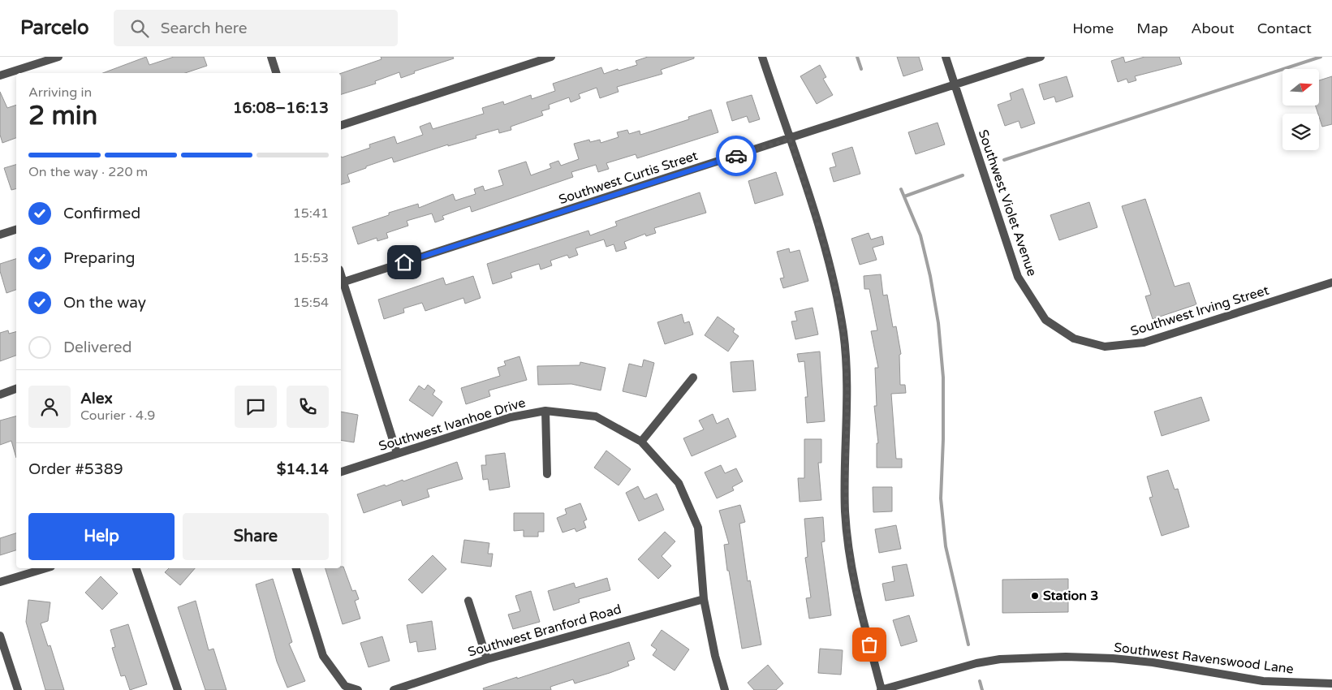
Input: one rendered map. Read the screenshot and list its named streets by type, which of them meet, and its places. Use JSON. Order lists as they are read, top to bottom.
{
  "streets": {
    "street": [
      "Southwest Curtis Street",
      "Southwest Violet Avenue",
      "Southwest Irving Street",
      "Southwest Ivanhoe Drive",
      "Southwest Branford Road",
      "Southwest Ravenswood Lane"
    ]
  },
  "crossings": [
    ["Southwest Curtis Street", "Southwest Violet Avenue"],
    ["Southwest Violet Avenue", "Southwest Irving Street"],
    ["Southwest Ivanhoe Drive", "Southwest Branford Road"]
  ],
  "places": ["Station 3"],
  "north": "right",
  "page": {
    "header": "Parcelo",
    "search": "Search here",
    "nav": [
      "Home",
      "Map",
      "About",
      "Contact"
    ],
    "heading": ["2 min", "Arriving in", "16:08–16:13"],
    "panel": [
      "Alex",
      "Courier · 4.9",
      "Order #5389",
      "$14.14"
    ],
    "bar": "On the way · 220 m",
    "list": [
      ["Confirmed", "15:41"],
      ["Preparing", "15:53"],
      ["On the way", "15:54"],
      "Delivered"
    ],
    "buttons": ["Help", "Share"]
  }
}
